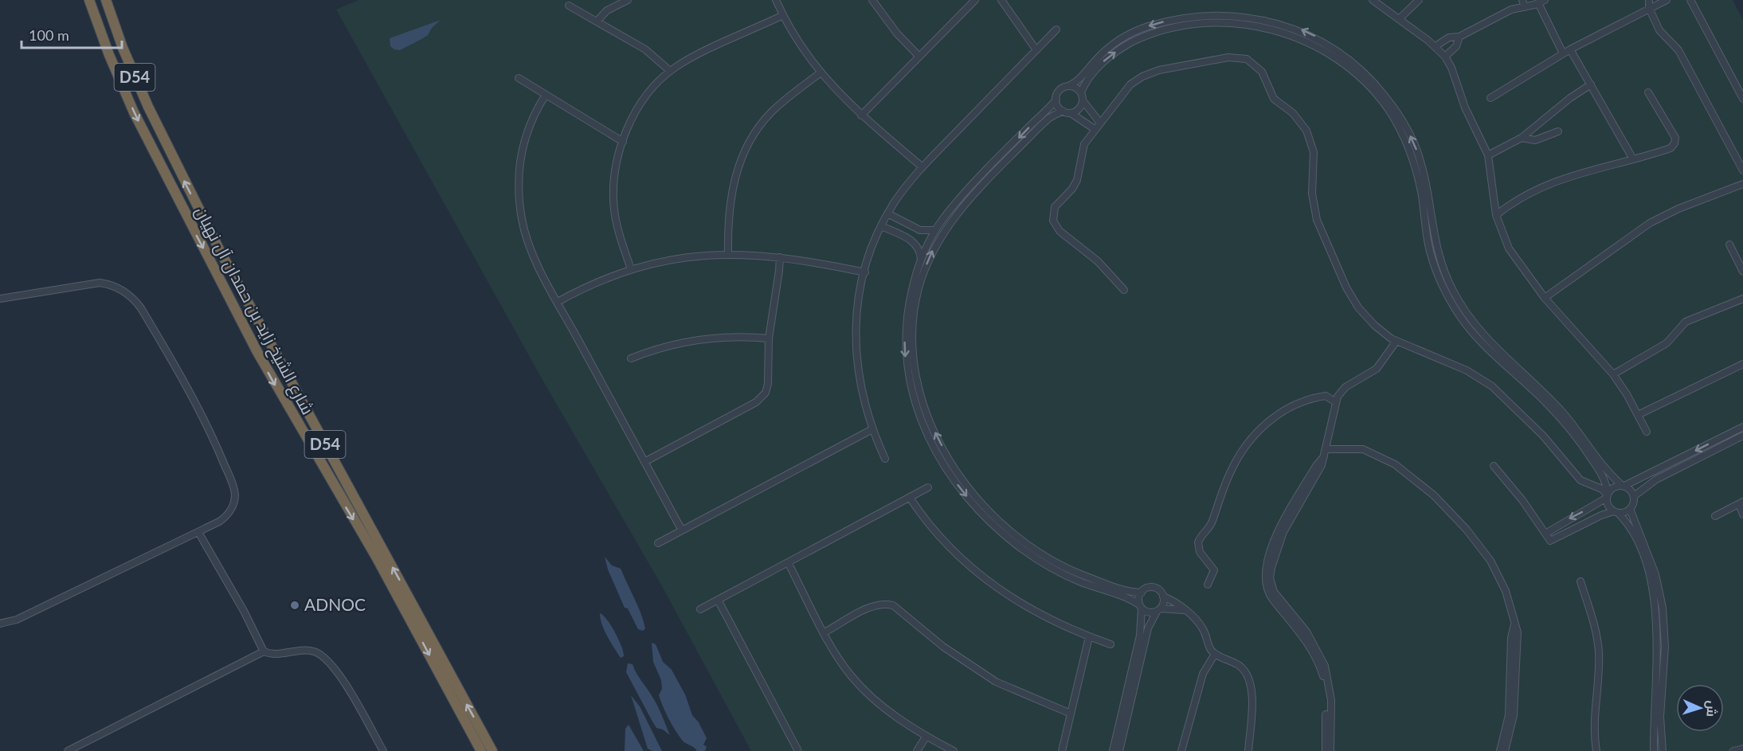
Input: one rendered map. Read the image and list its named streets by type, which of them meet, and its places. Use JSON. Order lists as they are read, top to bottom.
{
  "streets": {
    "highway": ["D54", "شارع الشيخ زايد بن حمدان آل نهيان"]
  },
  "places": ["ADNOC"],
  "scale_bar": "100 m",
  "north": "right"
}
